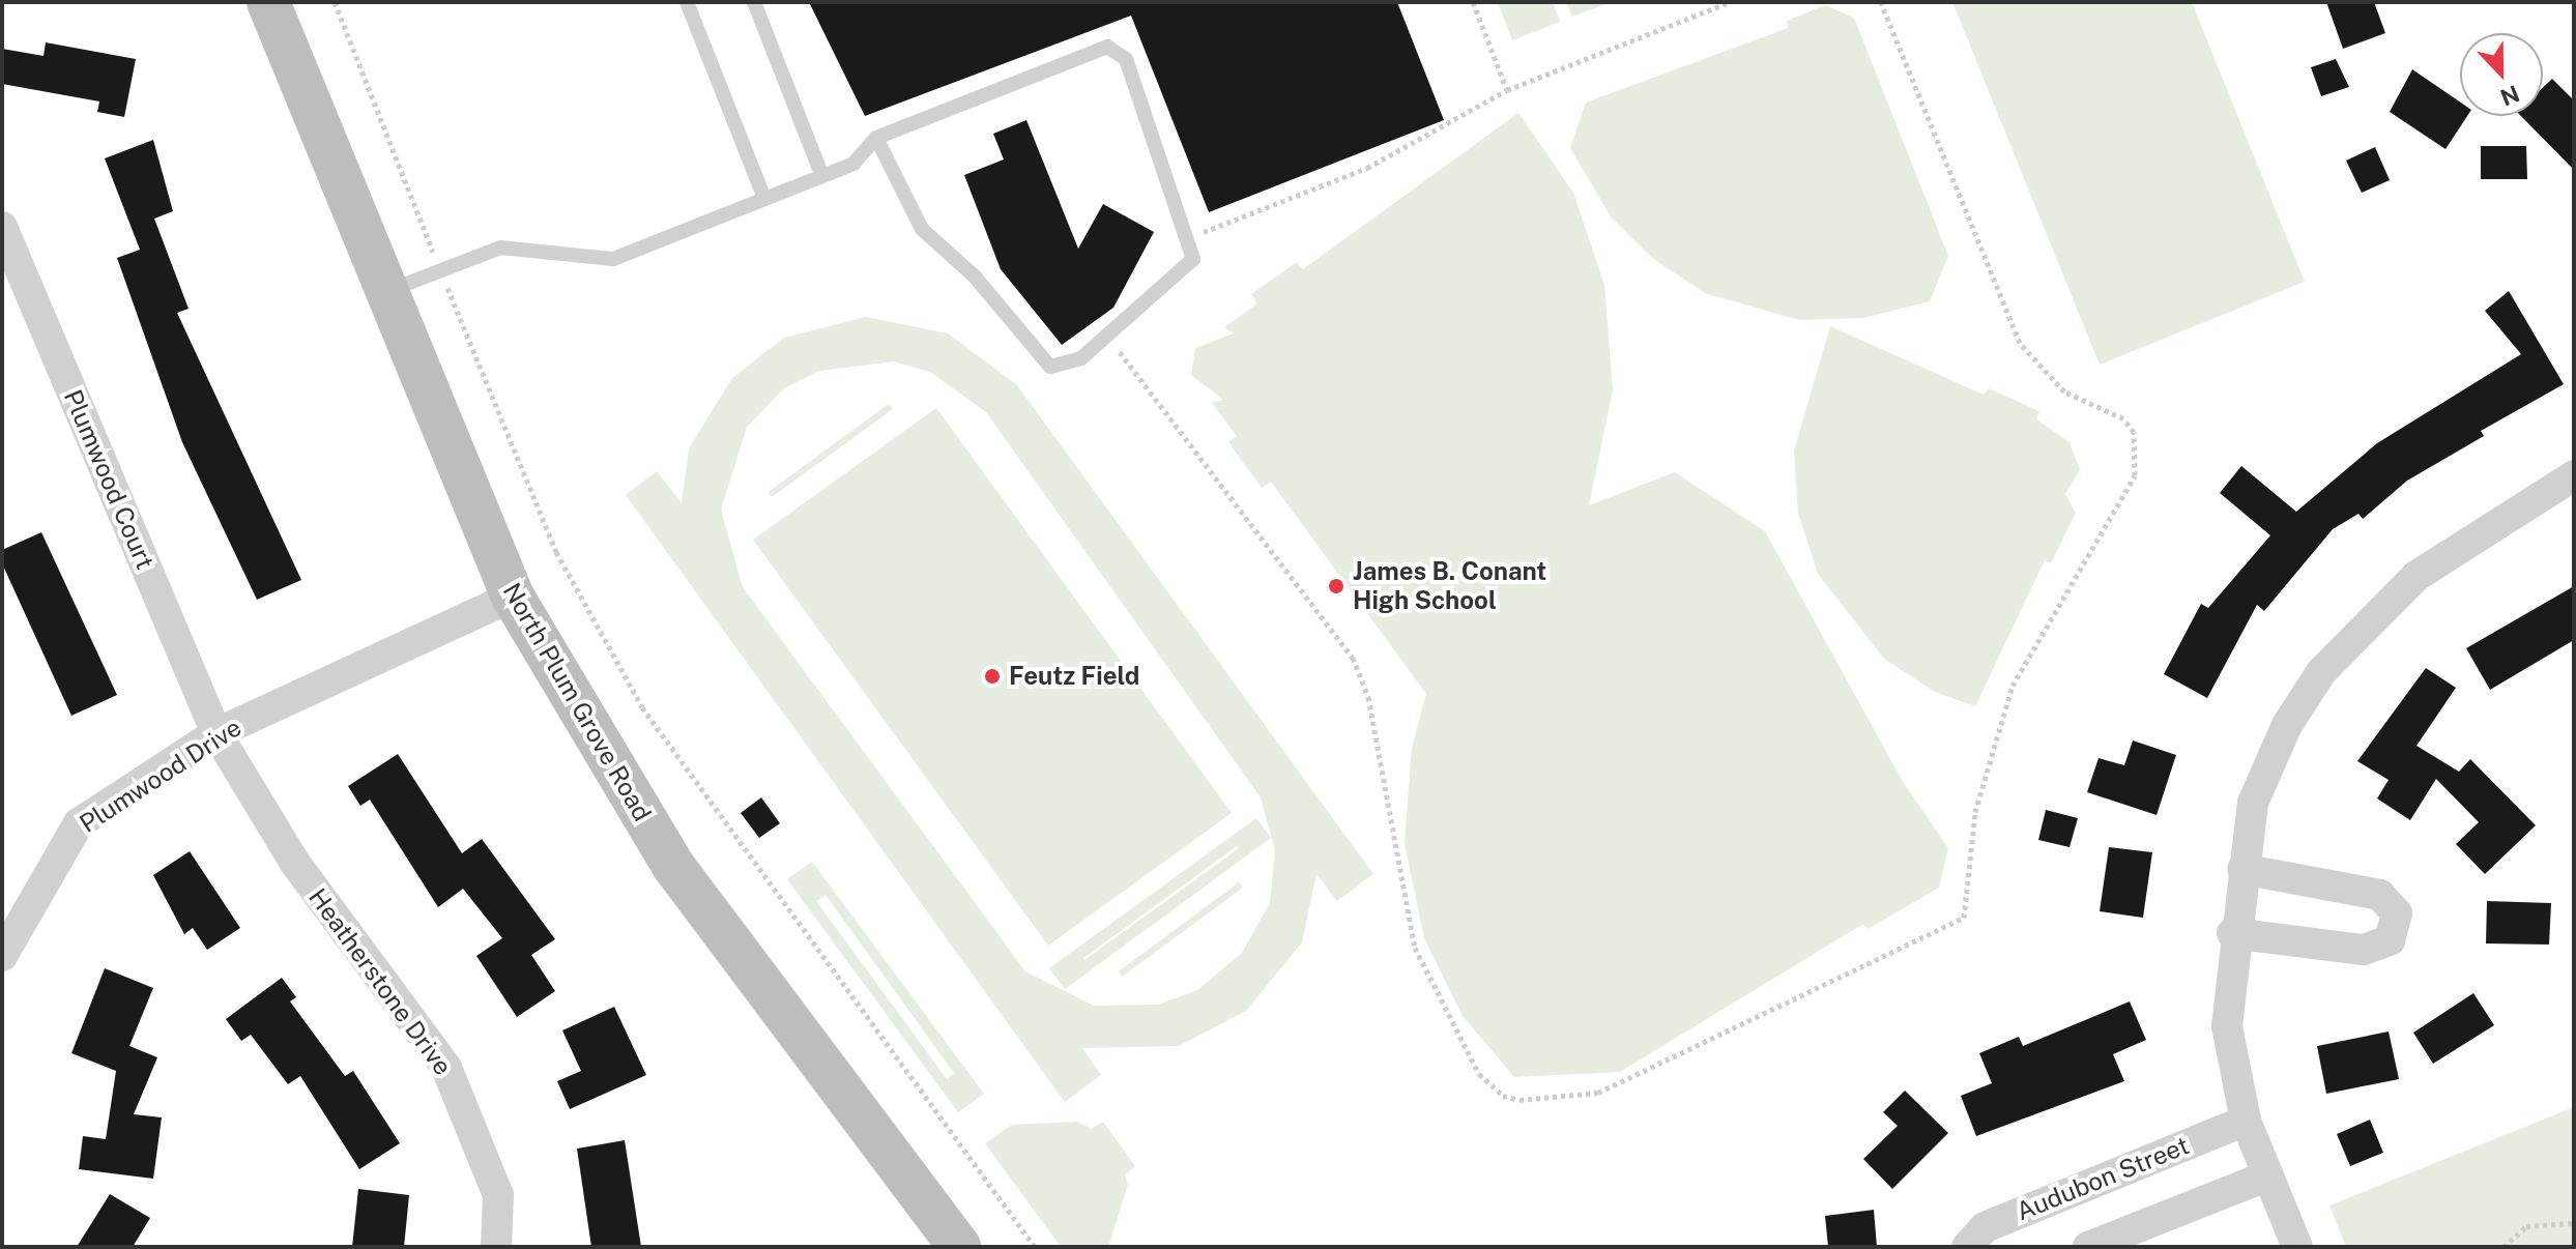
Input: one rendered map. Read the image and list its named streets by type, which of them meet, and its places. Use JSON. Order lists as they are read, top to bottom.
{
  "streets": {
    "street": [
      "Plumwood Court",
      "North Plum Grove Road",
      "Plumwood Drive",
      "Heatherstone Drive",
      "Audubon Street"
    ]
  },
  "crossings": [
    ["Plumwood Court", "Plumwood Drive"],
    ["Plumwood Court", "Heatherstone Drive"],
    ["North Plum Grove Road", "Plumwood Drive"],
    ["Plumwood Drive", "Heatherstone Drive"]
  ],
  "places": ["James B. Conant High School", "Feutz Field"],
  "north": "bottom"
}
